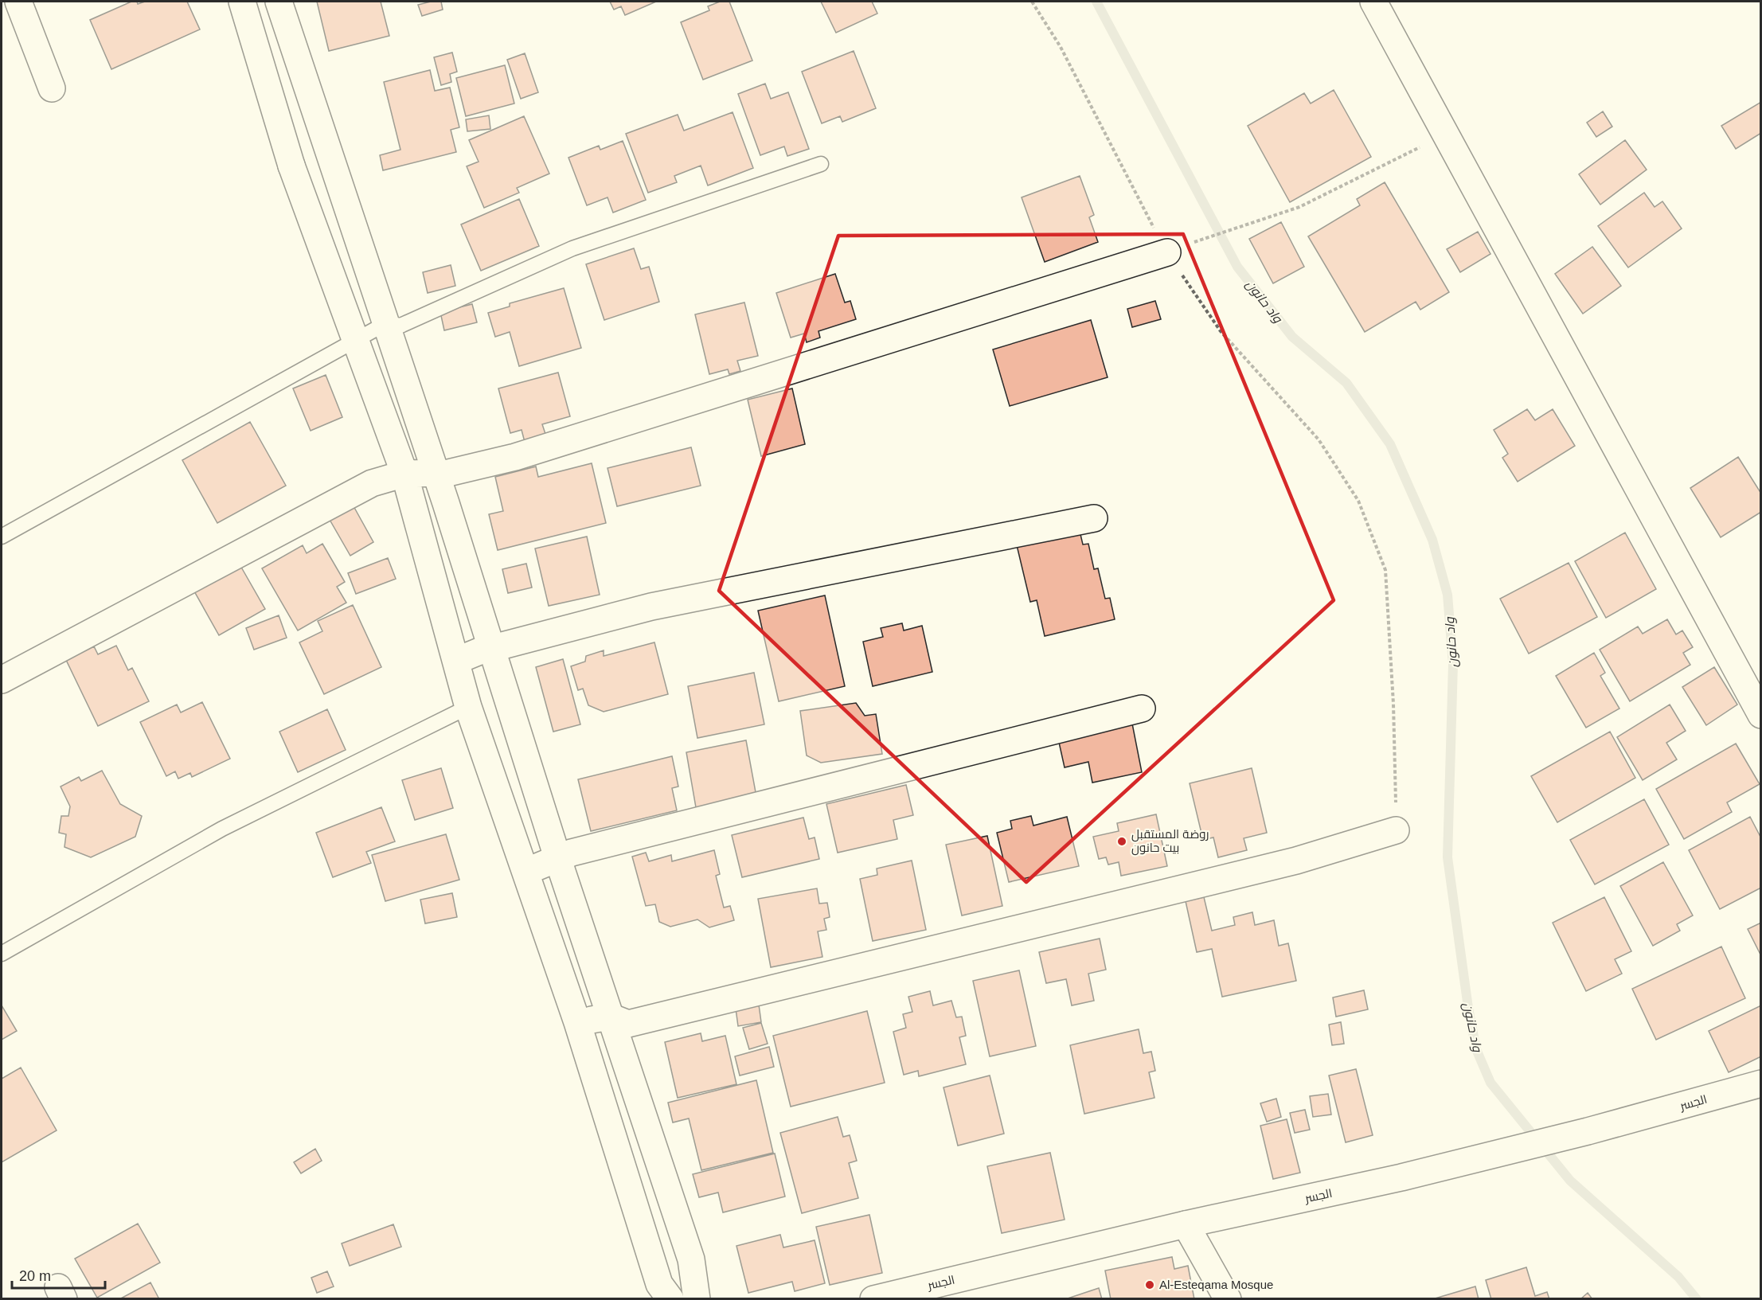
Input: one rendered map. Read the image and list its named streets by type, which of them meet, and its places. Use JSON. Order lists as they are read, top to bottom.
{
  "streets": {
    "street": ["الجسر"]
  },
  "water": ["واد حانون"],
  "places": ["روضة المستقبل بيت حانون", "Al-Esteqama Mosque"],
  "scale_bar": "20 m"
}
